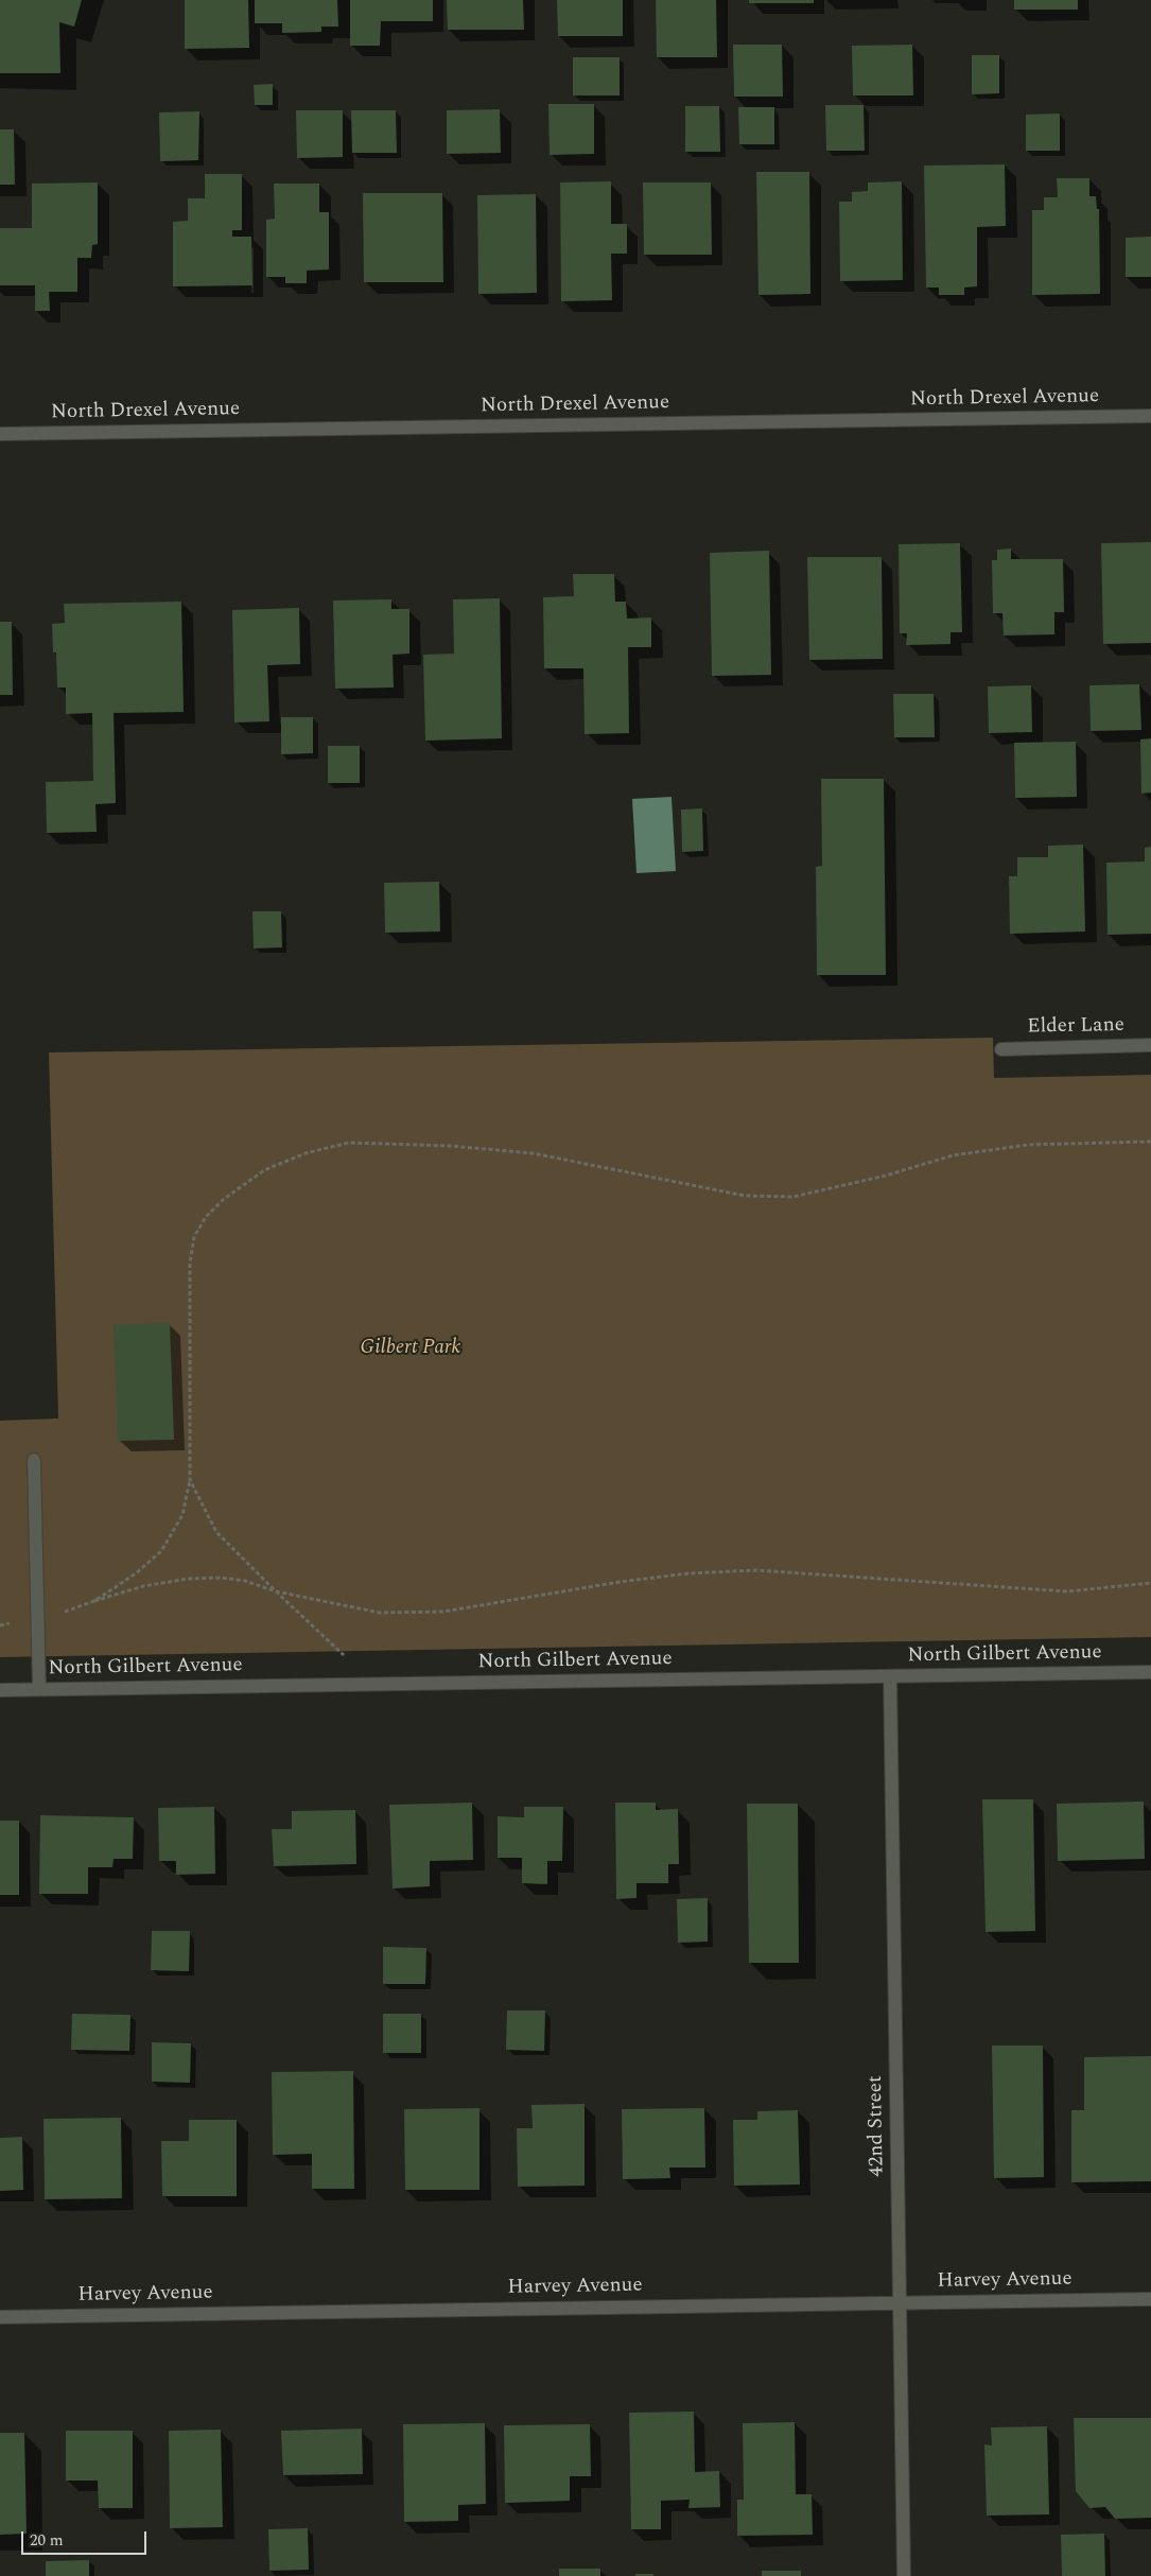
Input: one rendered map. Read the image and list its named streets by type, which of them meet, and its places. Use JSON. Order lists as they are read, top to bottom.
{
  "streets": {
    "street": [
      "North Drexel Avenue",
      "Elder Lane",
      "North Gilbert Avenue",
      "42nd Street",
      "Harvey Avenue"
    ]
  },
  "crossings": [
    ["North Gilbert Avenue", "42nd Street"],
    ["42nd Street", "Harvey Avenue"]
  ],
  "parks": ["Gilbert Park"],
  "scale_bar": "20 m"
}
